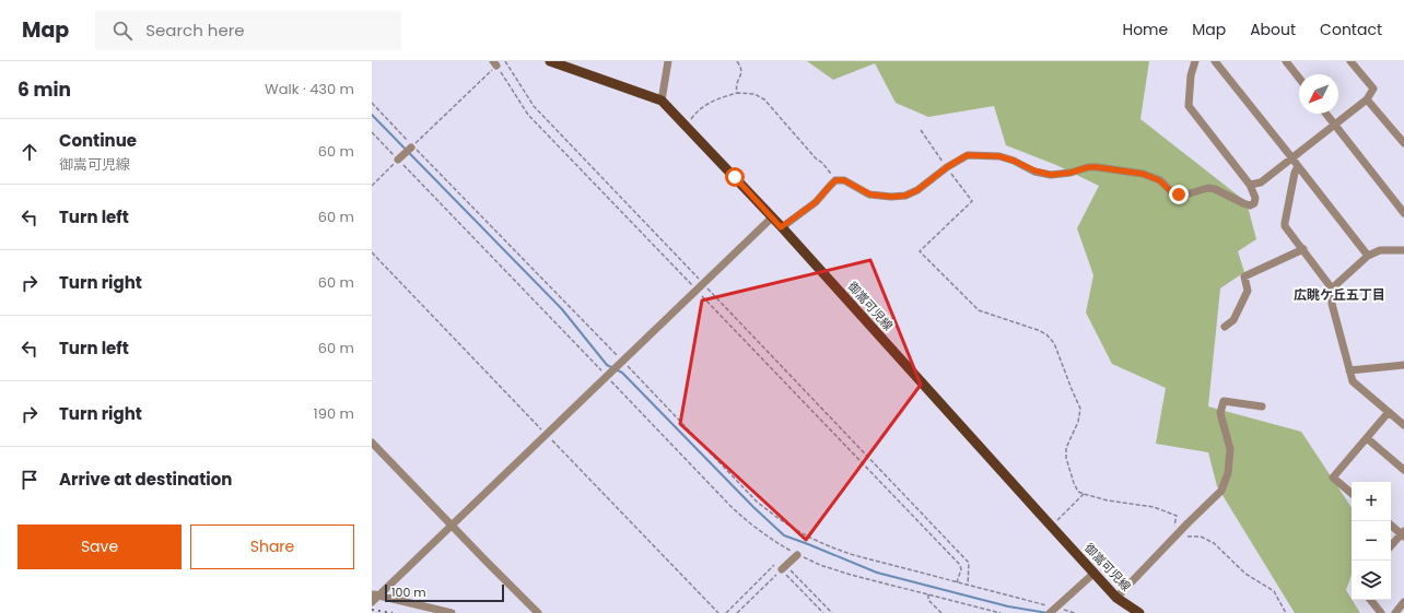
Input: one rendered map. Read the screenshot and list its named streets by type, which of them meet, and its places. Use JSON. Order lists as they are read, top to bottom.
{
  "streets": {
    "main road": ["御嵩可児線"]
  },
  "districts": ["広眺ケ丘五丁目"],
  "scale_bar": "100 m",
  "north": "bottom left",
  "page": {
    "header": "Map",
    "search": "Search here",
    "nav": [
      "Home",
      "Map",
      "About",
      "Contact"
    ],
    "heading": ["6 min", "Walk · 430 m"],
    "list": [
      ["Continue", "御嵩可児線", "60 m"],
      ["Turn left", "60 m"],
      ["Turn right", "60 m"],
      ["Turn left", "60 m"],
      ["Turn right", "190 m"],
      "Arrive at destination"
    ],
    "map_buttons": ["+", "−"],
    "buttons": ["Save", "Share"],
    "scale": "100 m"
  }
}
